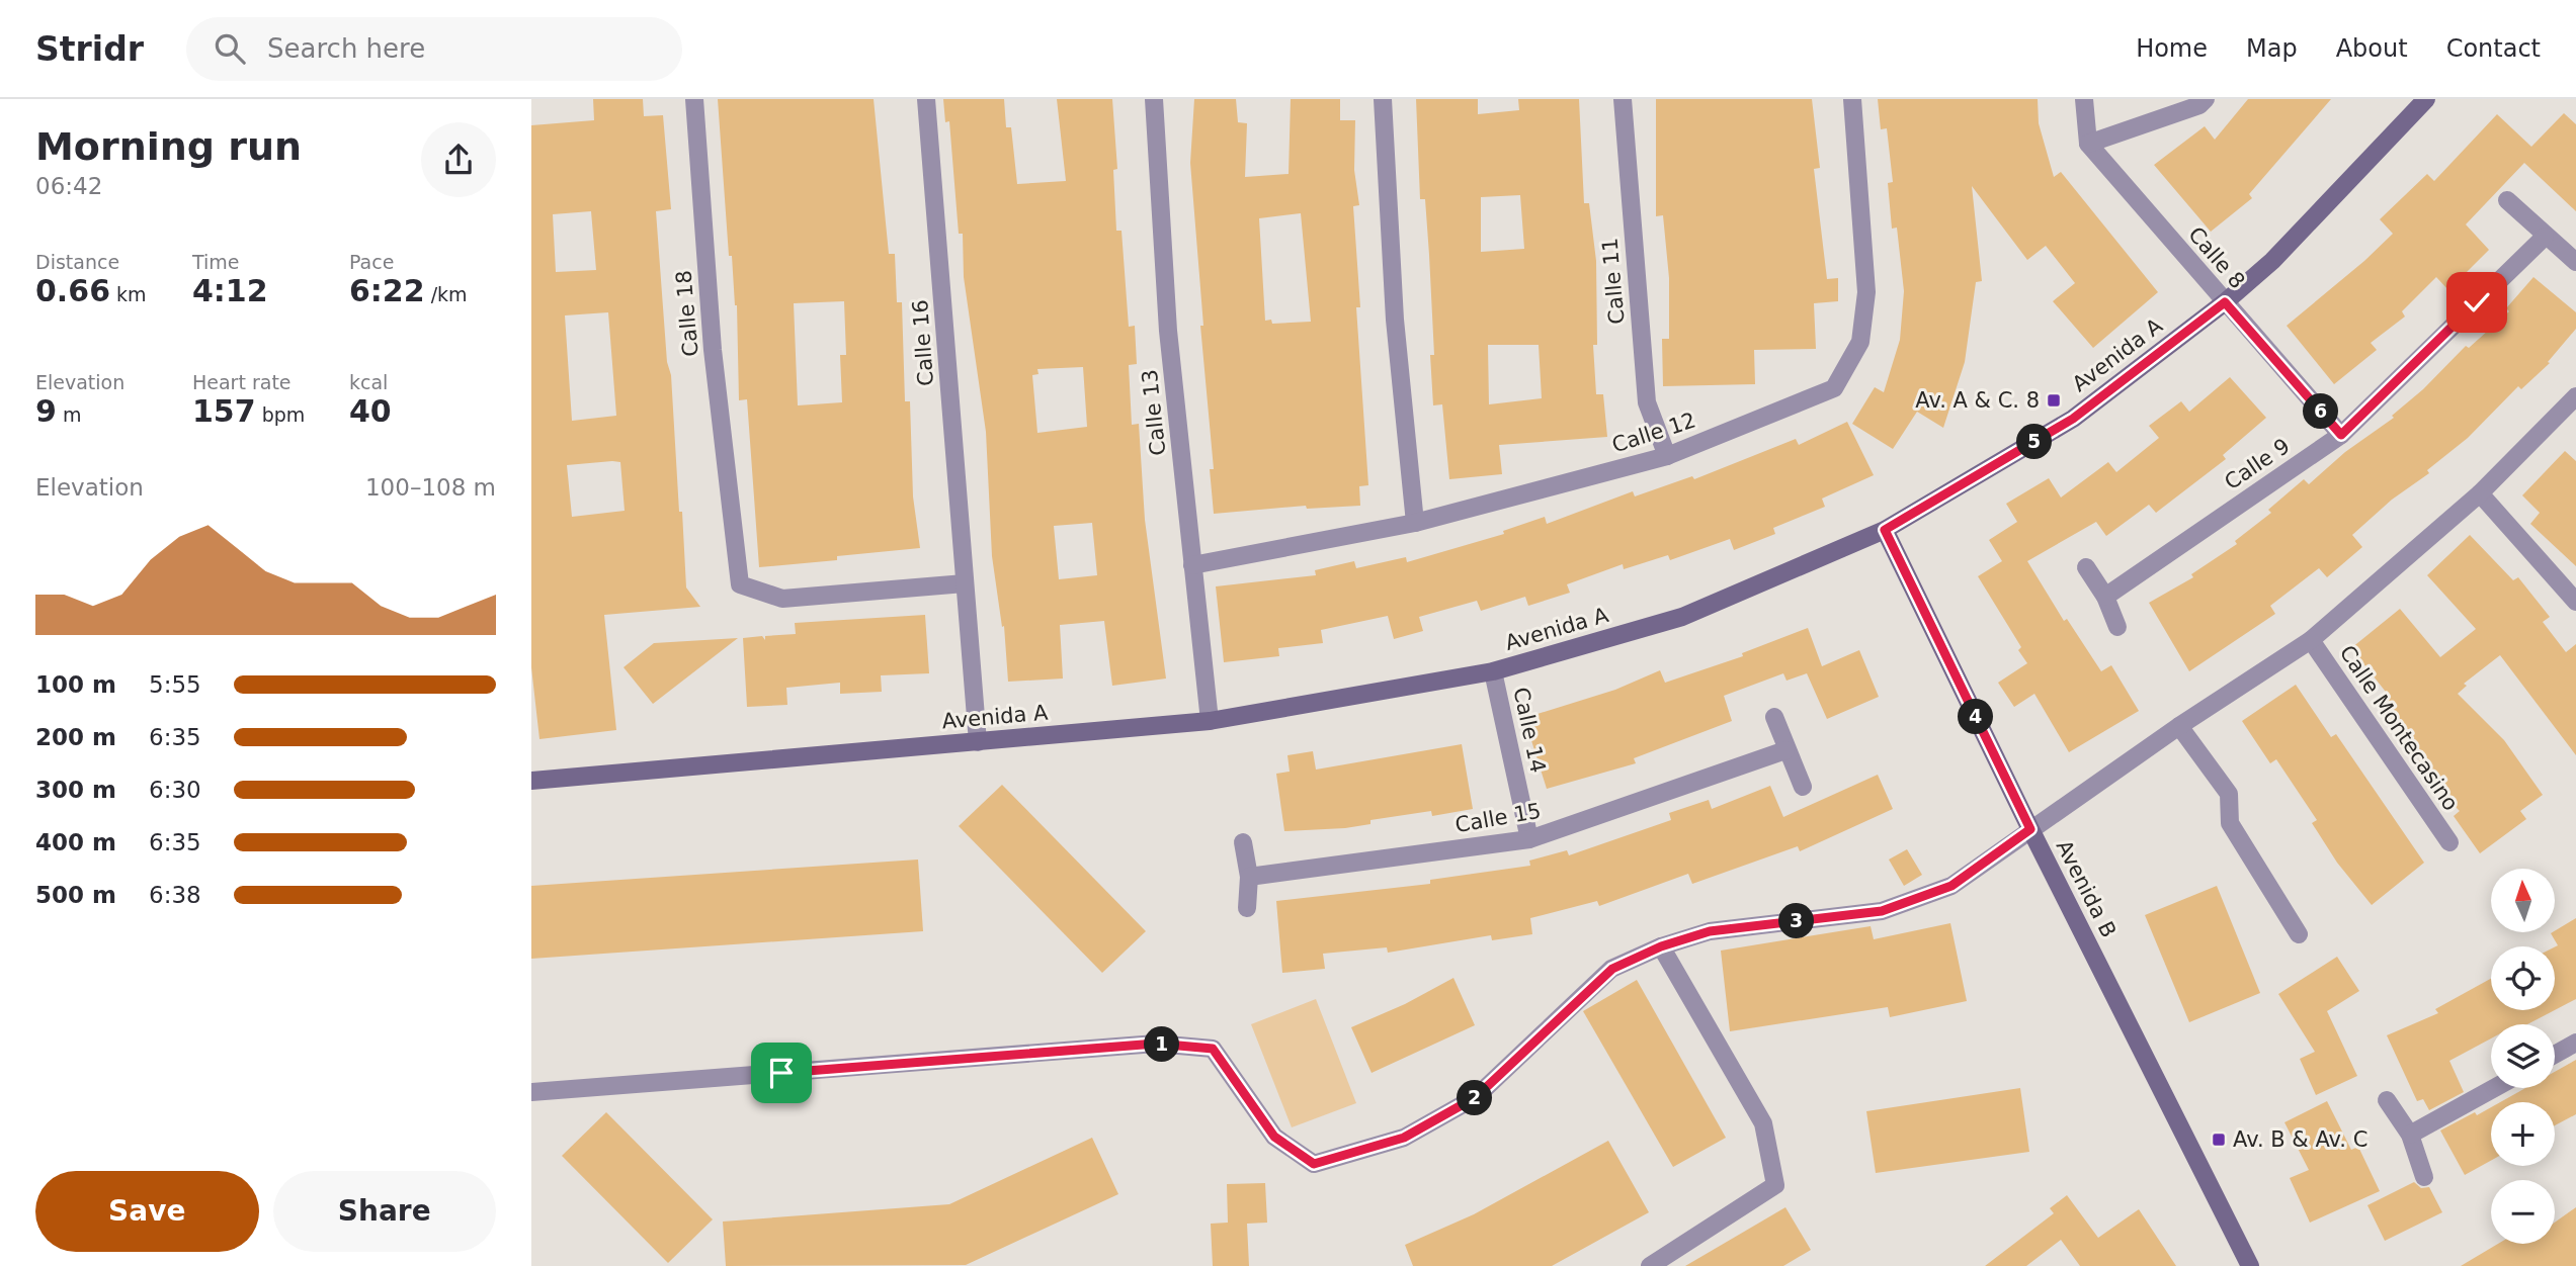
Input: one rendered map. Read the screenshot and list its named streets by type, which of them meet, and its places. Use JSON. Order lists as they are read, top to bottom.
{
  "streets": {
    "street": [
      "Calle 8",
      "Calle 11",
      "Calle 18",
      "Calle 16",
      "Avenida A",
      "Calle 13",
      "Calle 12",
      "Calle 9",
      "Calle Montecasino",
      "Calle 14",
      "Calle 15",
      "Avenida B"
    ]
  },
  "crossings": [
    ["Calle 8", "Avenida A"],
    ["Calle 8", "Calle 9"],
    ["Calle 11", "Calle 12"],
    ["Calle 18", "Calle 16"],
    ["Calle 16", "Avenida A"],
    ["Avenida A", "Calle 13"],
    ["Avenida A", "Calle 14"],
    ["Avenida A", "Avenida B"],
    ["Calle 13", "Calle 12"],
    ["Calle 14", "Calle 15"]
  ],
  "places": {
    "transit": ["Av. A & C. 8", "Av. B & Av. C"]
  },
  "north": "top",
  "page": {
    "header": "Stridr",
    "search": "Search here",
    "nav": [
      "Home",
      "Map",
      "About",
      "Contact"
    ],
    "heading": ["Morning run", "06:42"],
    "stats": [
      ["Distance", "0.66 km"],
      ["Time", "4:12"],
      ["Pace", "6:22 /km"],
      ["Elevation", "9 m"],
      ["Heart rate", "157 bpm"],
      ["kcal", "40"]
    ],
    "pins": [
      "6",
      "5",
      "4",
      "3",
      "1",
      "2"
    ],
    "chart": ["Elevation", "100–108 m"],
    "list": [
      {
        "name": "100 m",
        "note": "5:55"
      },
      {
        "name": "200 m",
        "note": "6:35"
      },
      {
        "name": "300 m",
        "note": "6:30"
      },
      {
        "name": "400 m",
        "note": "6:35"
      },
      {
        "name": "500 m",
        "note": "6:38"
      }
    ],
    "map_buttons": ["+", "−"],
    "buttons": ["Save", "Share"]
  }
}
